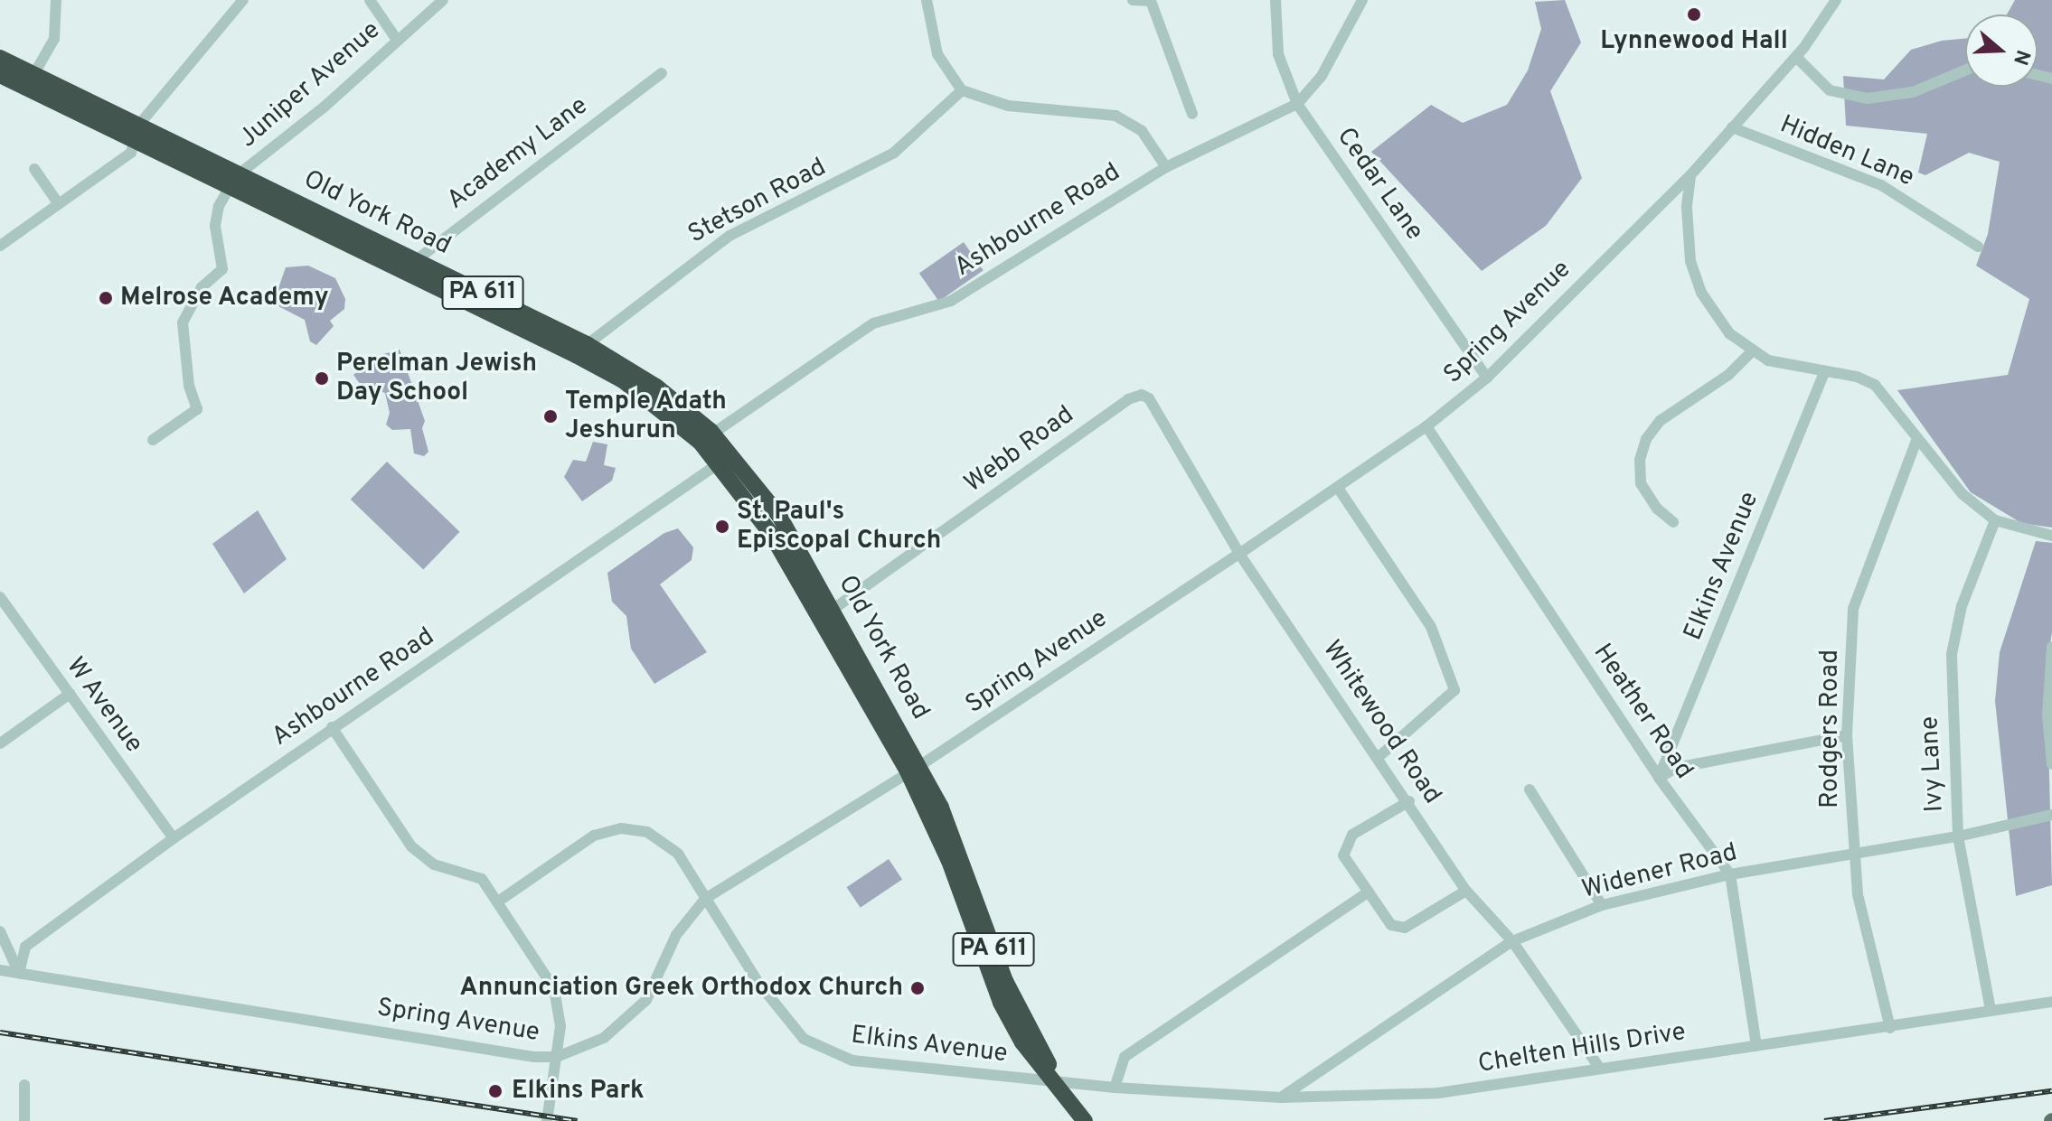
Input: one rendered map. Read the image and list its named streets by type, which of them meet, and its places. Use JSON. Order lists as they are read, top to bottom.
{
  "streets": {
    "highway": ["Old York Road", "PA 611"],
    "street": [
      "Juniper Avenue",
      "Hidden Lane",
      "Academy Lane",
      "Cedar Lane",
      "Stetson Road",
      "Ashbourne Road",
      "Spring Avenue",
      "Webb Road",
      "Elkins Avenue",
      "W Avenue",
      "Heather Road",
      "Whitewood Road",
      "Rodgers Road",
      "Ivy Lane",
      "Widener Road",
      "Chelten Hills Drive"
    ]
  },
  "crossings": [
    ["Juniper Avenue", "Old York Road"],
    ["Hidden Lane", "Spring Avenue"],
    ["Academy Lane", "Old York Road"],
    ["Cedar Lane", "Ashbourne Road"],
    ["Cedar Lane", "Spring Avenue"],
    ["Stetson Road", "Old York Road"],
    ["Old York Road", "Ashbourne Road"],
    ["Old York Road", "Spring Avenue"],
    ["Old York Road", "Webb Road"],
    ["Old York Road", "Elkins Avenue"],
    ["Ashbourne Road", "Spring Avenue"],
    ["Ashbourne Road", "W Avenue"],
    ["Spring Avenue", "Elkins Avenue"],
    ["Spring Avenue", "Heather Road"],
    ["Spring Avenue", "Whitewood Road"],
    ["Webb Road", "Whitewood Road"],
    ["Elkins Avenue", "Heather Road"],
    ["Elkins Avenue", "Chelten Hills Drive"],
    ["Heather Road", "Widener Road"],
    ["Heather Road", "Chelten Hills Drive"],
    ["Whitewood Road", "Widener Road"],
    ["Whitewood Road", "Chelten Hills Drive"],
    ["Rodgers Road", "Widener Road"],
    ["Rodgers Road", "Chelten Hills Drive"],
    ["Ivy Lane", "Widener Road"],
    ["Ivy Lane", "Chelten Hills Drive"],
    ["Widener Road", "Chelten Hills Drive"]
  ],
  "places": [
    "Lynnewood Hall",
    "Melrose Academy",
    "Perelman Jewish Day School",
    "Temple Adath Jeshurun",
    "St. Paul's Episcopal Church",
    "Annunciation Greek Orthodox Church",
    "Elkins Park"
  ],
  "north": "right"
}
